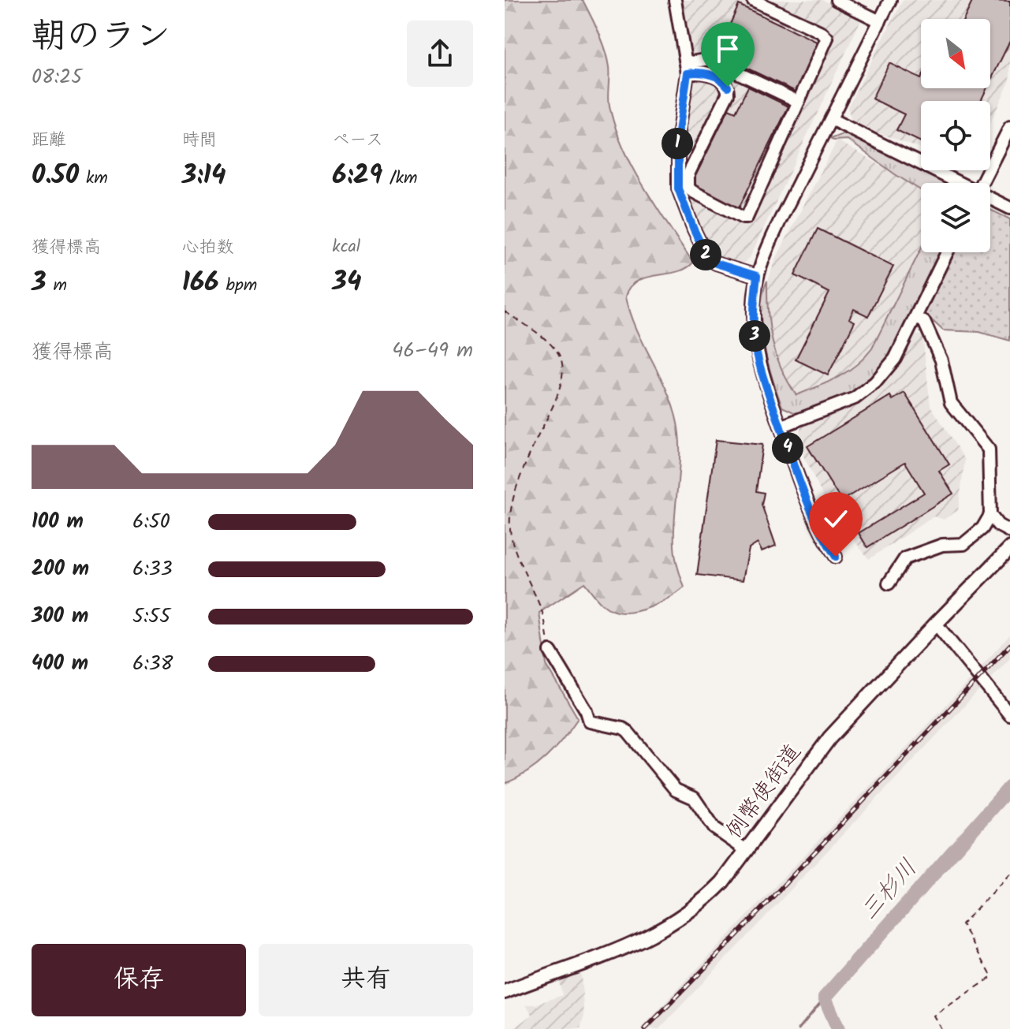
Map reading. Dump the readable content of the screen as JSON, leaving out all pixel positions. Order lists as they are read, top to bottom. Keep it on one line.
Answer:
{"streets":{"main road":["例幣使街道"]},"water":["三杉川"],"north":"bottom right","page":{"heading":["朝のラン","08:25"],"stats":[["距離","0.50 km"],["時間","3:14"],["ペース","6:29 /km"],["獲得標高","3 m"],["心拍数","166 bpm"],["kcal","34"]],"pins":["1","2","3","4"],"chart":["獲得標高","46–49 m"],"list":[{"name":"100 m","note":"6:50"},{"name":"200 m","note":"6:33"},{"name":"300 m","note":"5:55"},{"name":"400 m","note":"6:38"}],"buttons":["保存","共有"]}}
